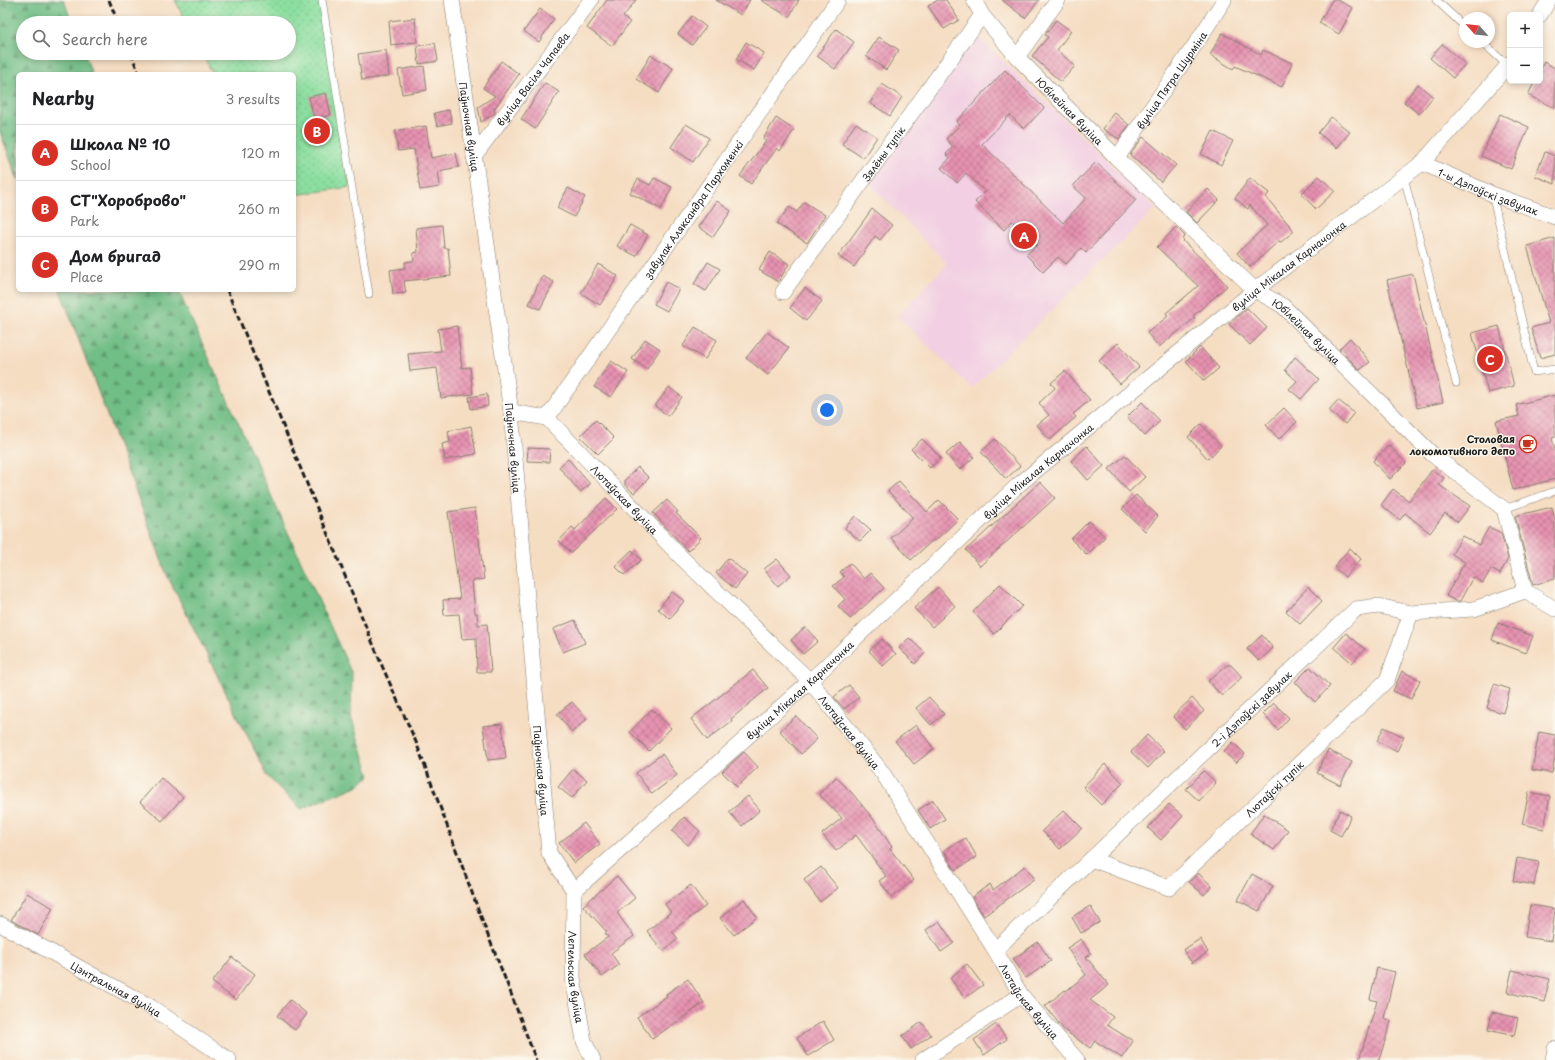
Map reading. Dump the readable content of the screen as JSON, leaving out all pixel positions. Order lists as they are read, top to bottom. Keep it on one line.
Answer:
{"streets":{"street":["вуліца Васіля Чапаева","вуліца Пятра Шурміна","Юбілейная вуліца","Паўночная вуліца","Зялёны тупік","1-ы Дэпоўскі завулак","завулак Аляксандра Пархоменкі","вуліца Мікалая Карначонка","Лютаўская вуліца","2-і Дэпоўскі завулак","Лютаўскі тупік","Лепельская вуліца","Цэнтральная вуліца"]},"crossings":[["вуліца Васіля Чапаева","Паўночная вуліца"],["вуліца Пятра Шурміна","Юбілейная вуліца"],["Юбілейная вуліца","Зялёны тупік"],["Юбілейная вуліца","вуліца Мікалая Карначонка"],["Паўночная вуліца","вуліца Мікалая Карначонка"],["Паўночная вуліца","Лепельская вуліца"],["1-ы Дэпоўскі завулак","вуліца Мікалая Карначонка"],["завулак Аляксандра Пархоменкі","Лютаўская вуліца"],["вуліца Мікалая Карначонка","Лютаўская вуліца"],["вуліца Мікалая Карначонка","Лепельская вуліца"],["Лютаўская вуліца","2-і Дэпоўскі завулак"],["2-і Дэпоўскі завулак","Лютаўскі тупік"]],"places":{"cafe":["Столовая локомотивного депо"]},"north":"top left","page":{"map_buttons":["+","−"],"search":"Search here","heading":["Nearby","3 results"],"pins":["B","A","C"],"list":[{"mark":"A","name":"Школа № 10","note":"School","value":"120 m"},{"mark":"B","name":"СТ\"Хороброво\"","note":"Park","value":"260 m"},{"mark":"C","name":"Дом бригад","note":"Place","value":"290 m"}]}}
